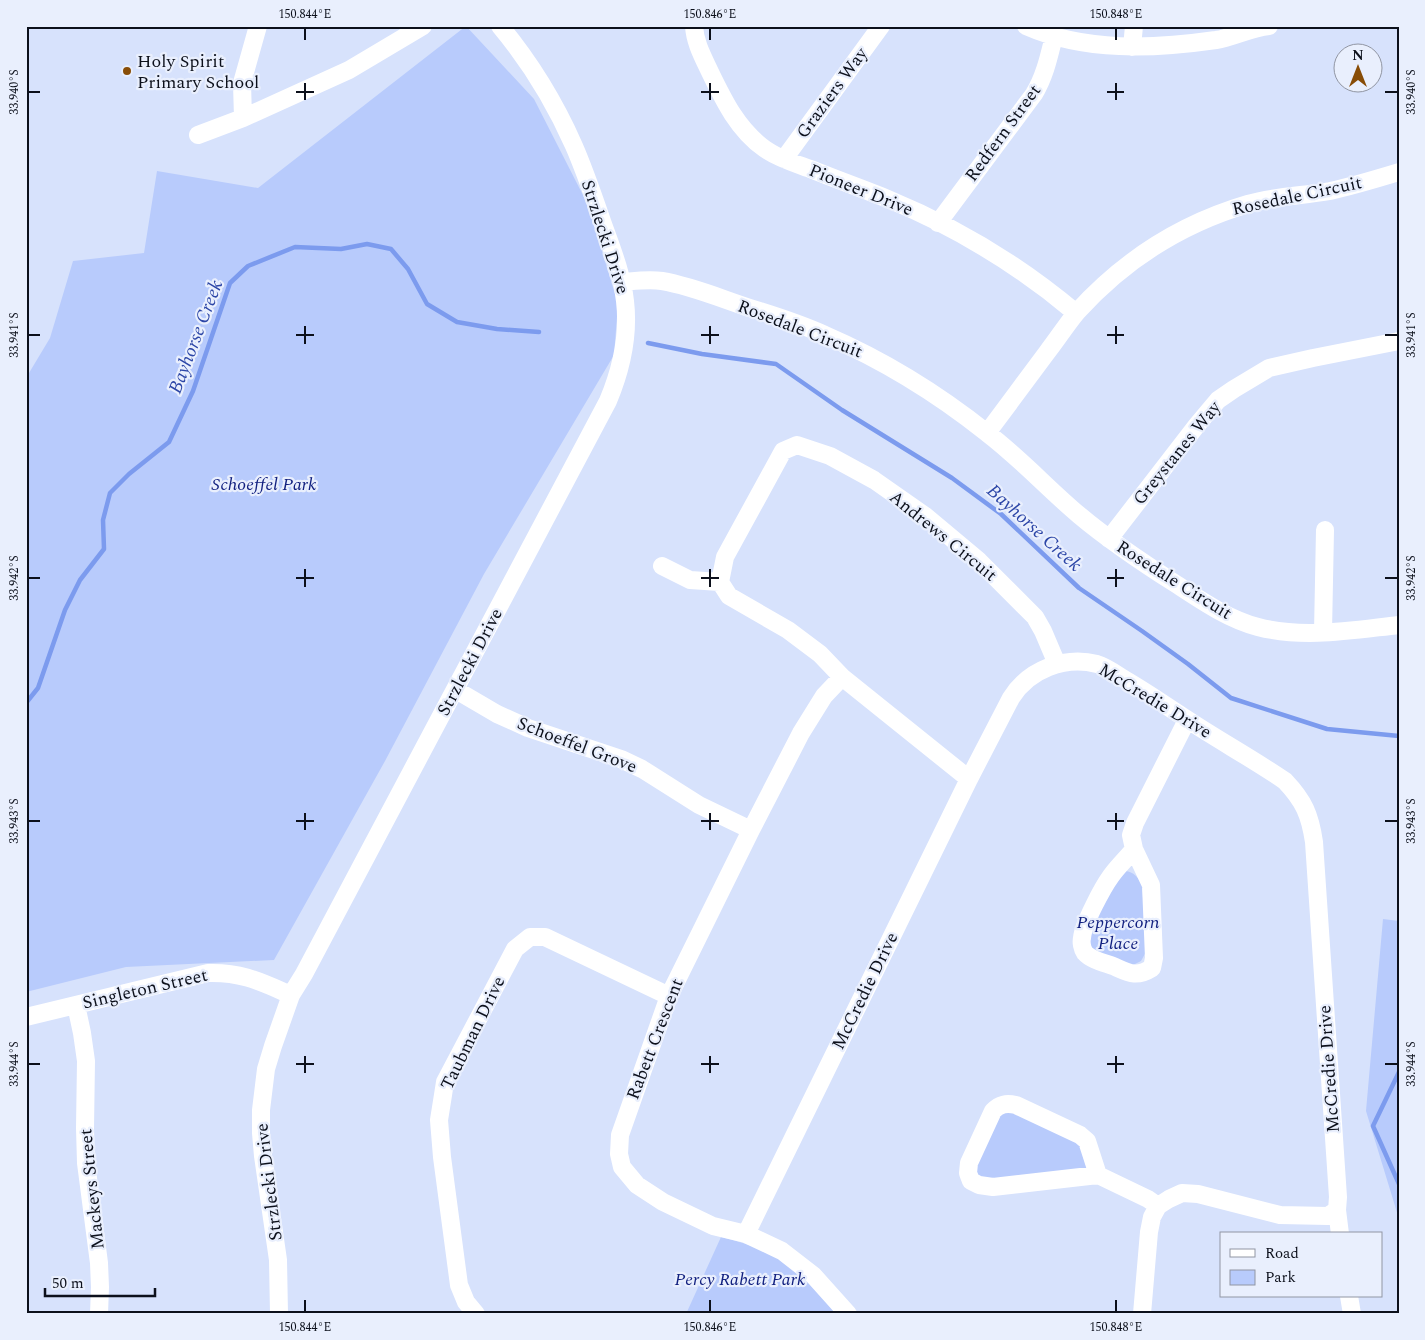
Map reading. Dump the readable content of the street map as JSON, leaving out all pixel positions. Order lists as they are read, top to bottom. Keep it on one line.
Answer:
{"streets":{"street":["Graziers Way","Redfern Street","Pioneer Drive","Rosedale Circuit","Strzlecki Drive","Greystanes Way","Andrews Circuit","McCredie Drive","Schoeffel Grove","Singleton Street","Taubman Drive","Rabett Crescent","Mackeys Street"]},"crossings":[["Graziers Way","Pioneer Drive"],["Redfern Street","Pioneer Drive"],["Pioneer Drive","Rosedale Circuit"],["Rosedale Circuit","Strzlecki Drive"],["Rosedale Circuit","Greystanes Way"],["Strzlecki Drive","Schoeffel Grove"],["Strzlecki Drive","Singleton Street"],["Andrews Circuit","McCredie Drive"],["McCredie Drive","Rabett Crescent"],["Schoeffel Grove","Rabett Crescent"],["Singleton Street","Mackeys Street"],["Taubman Drive","Rabett Crescent"]],"water":["Bayhorse Creek"],"parks":["Schoeffel Park","Peppercorn Place","Percy Rabett Park"],"places":["Holy Spirit Primary School"],"legend":["Road","Park"],"scale_bar":"50 m","north":"top","coordinates":["150.844°E","150.846°E","150.848°E","33.940°S","33.941°S","33.942°S","33.943°S","33.944°S"]}
